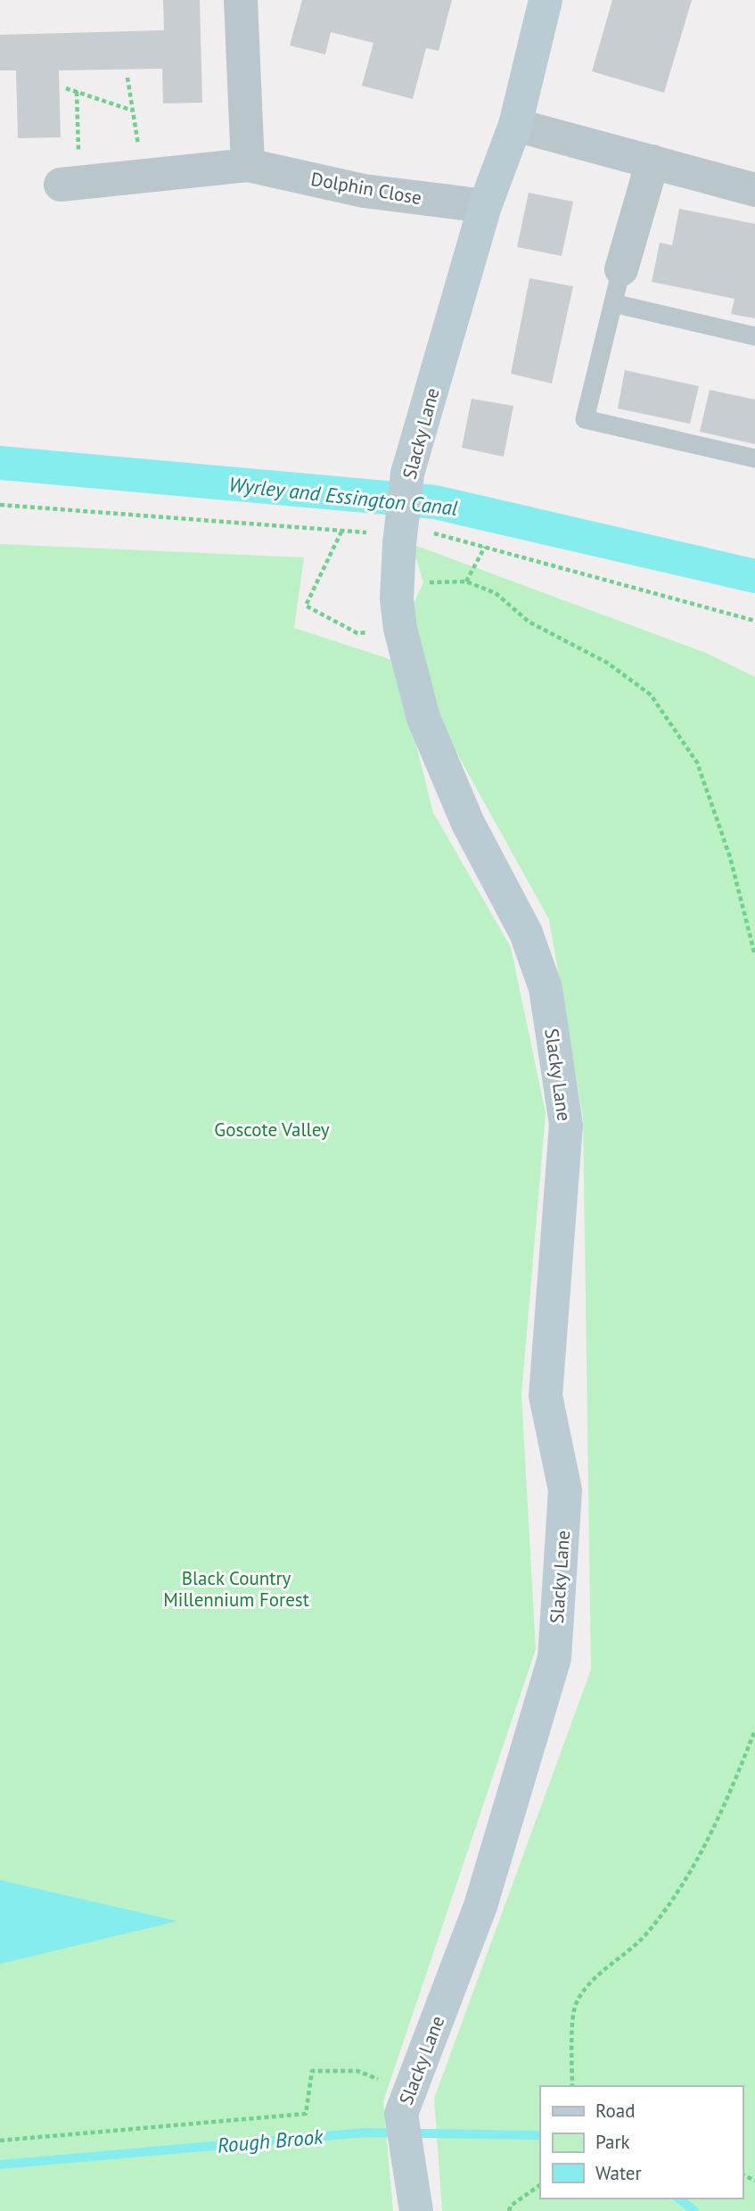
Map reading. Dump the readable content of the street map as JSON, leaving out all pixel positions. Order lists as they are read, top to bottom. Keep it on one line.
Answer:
{"streets":{"street":["Dolphin Close","Slacky Lane"]},"crossings":[["Dolphin Close","Slacky Lane"]],"water":["Wyrley and Essington Canal","Rough Brook"],"parks":["Goscote Valley","Black Country Millennium Forest"],"legend":["Road","Park","Water"]}
